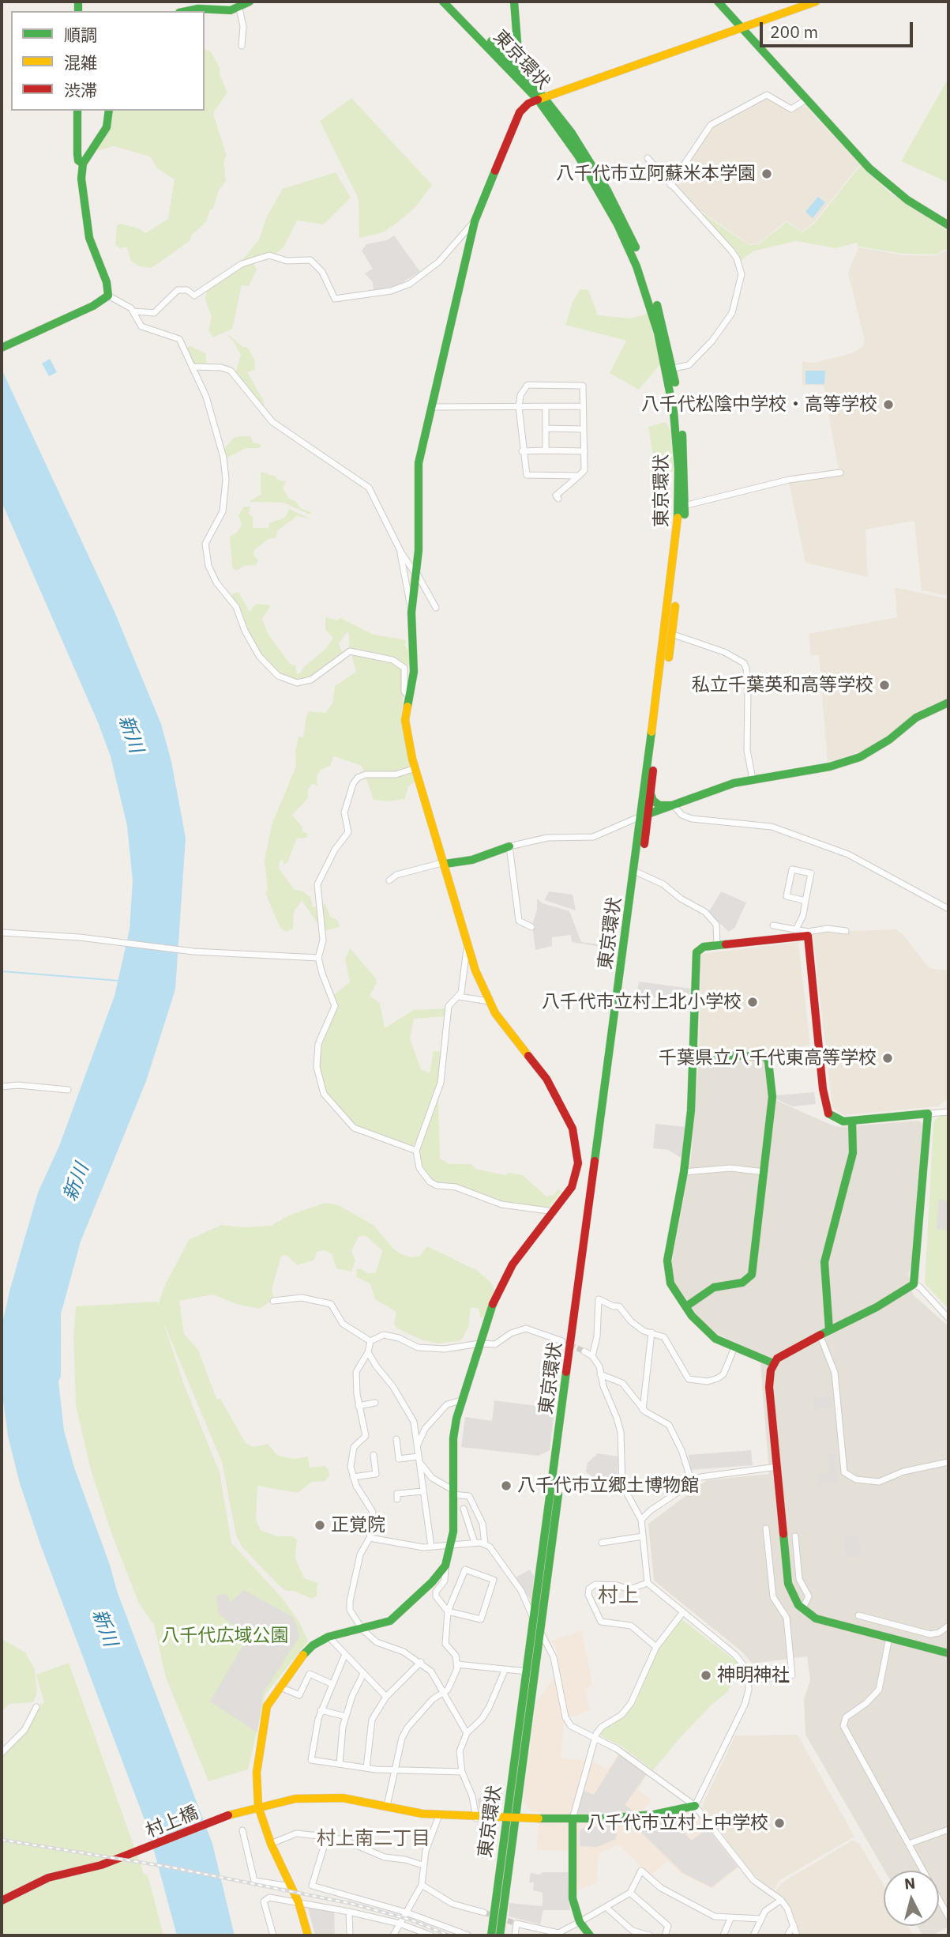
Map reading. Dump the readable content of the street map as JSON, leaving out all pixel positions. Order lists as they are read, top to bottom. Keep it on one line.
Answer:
{"streets":{"main road":["東京環状","村上橋"]},"crossings":[["東京環状","村上橋"]],"districts":["村上","村上南二丁目"],"water":["新川"],"parks":["八千代広域公園"],"places":["八千代市立阿蘇米本学園","八千代松陰中学校・高等学校","私立千葉英和高等学校","八千代市立村上北小学校","千葉県立八千代東高等学校","八千代市立郷土博物館","正覚院","神明神社","八千代市立村上中学校"],"legend":["順調","混雑","渋滞"],"scale_bar":"200 m","north":"top"}
